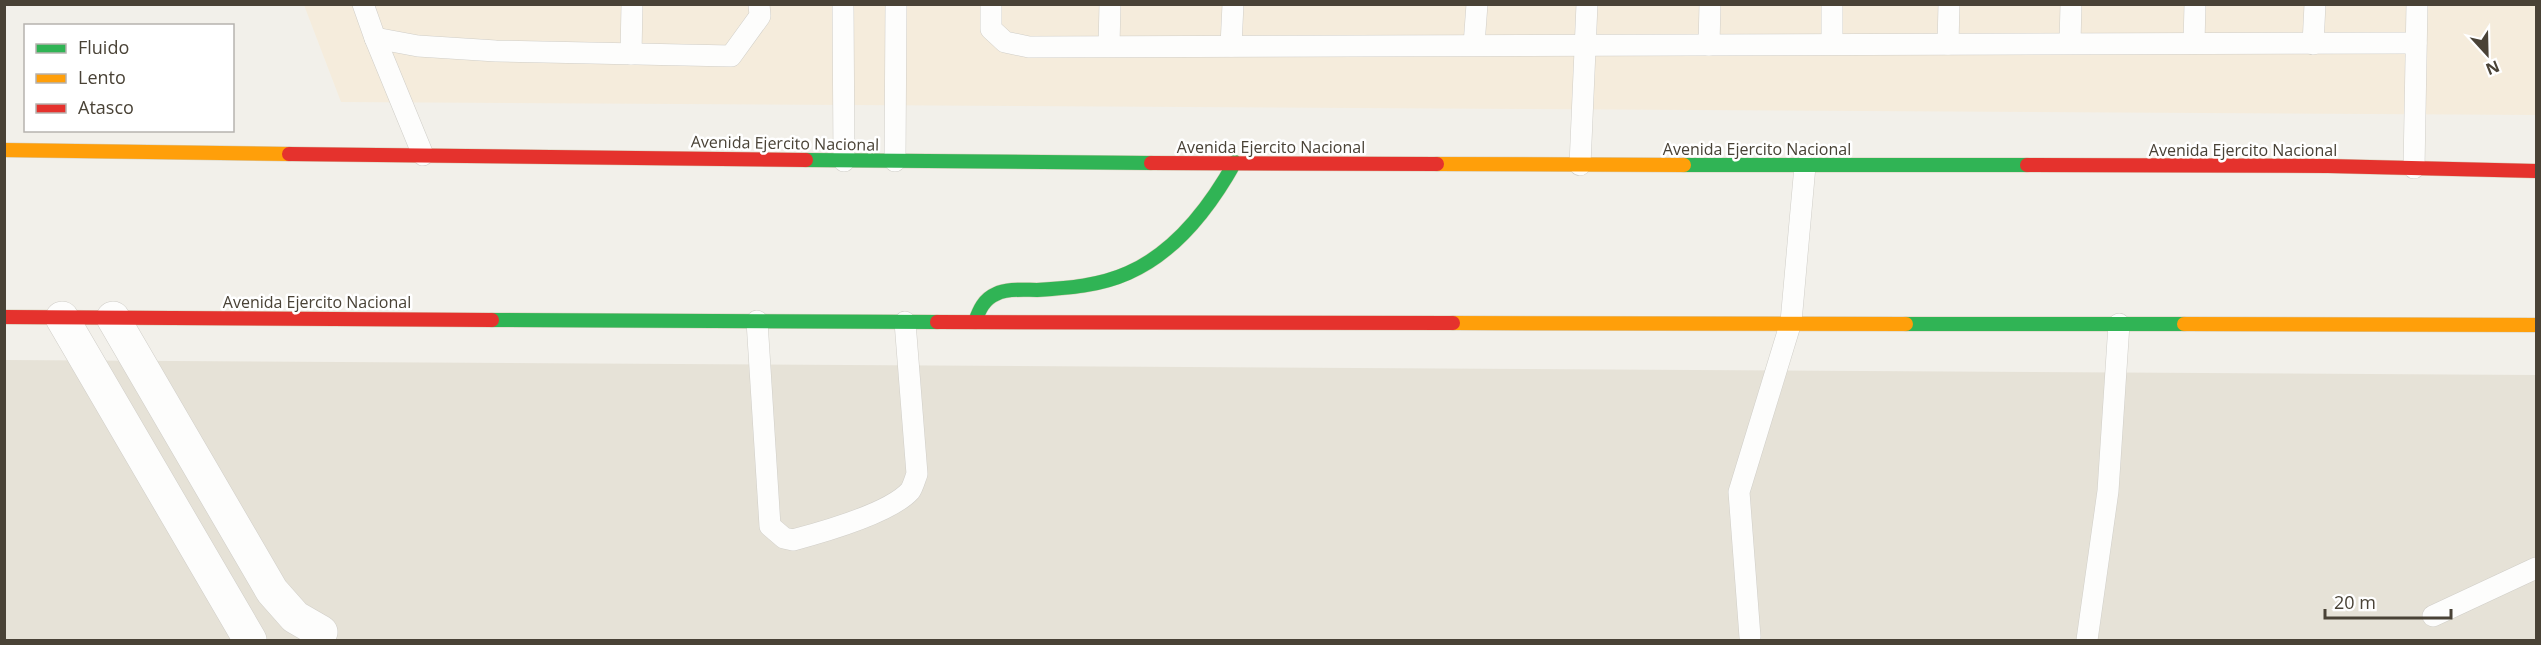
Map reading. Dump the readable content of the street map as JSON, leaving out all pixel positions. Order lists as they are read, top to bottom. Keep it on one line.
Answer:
{"streets":{"main road":["Avenida Ejercito Nacional"]},"legend":["Fluido","Lento","Atasco"],"scale_bar":"20 m","north":"bottom"}
